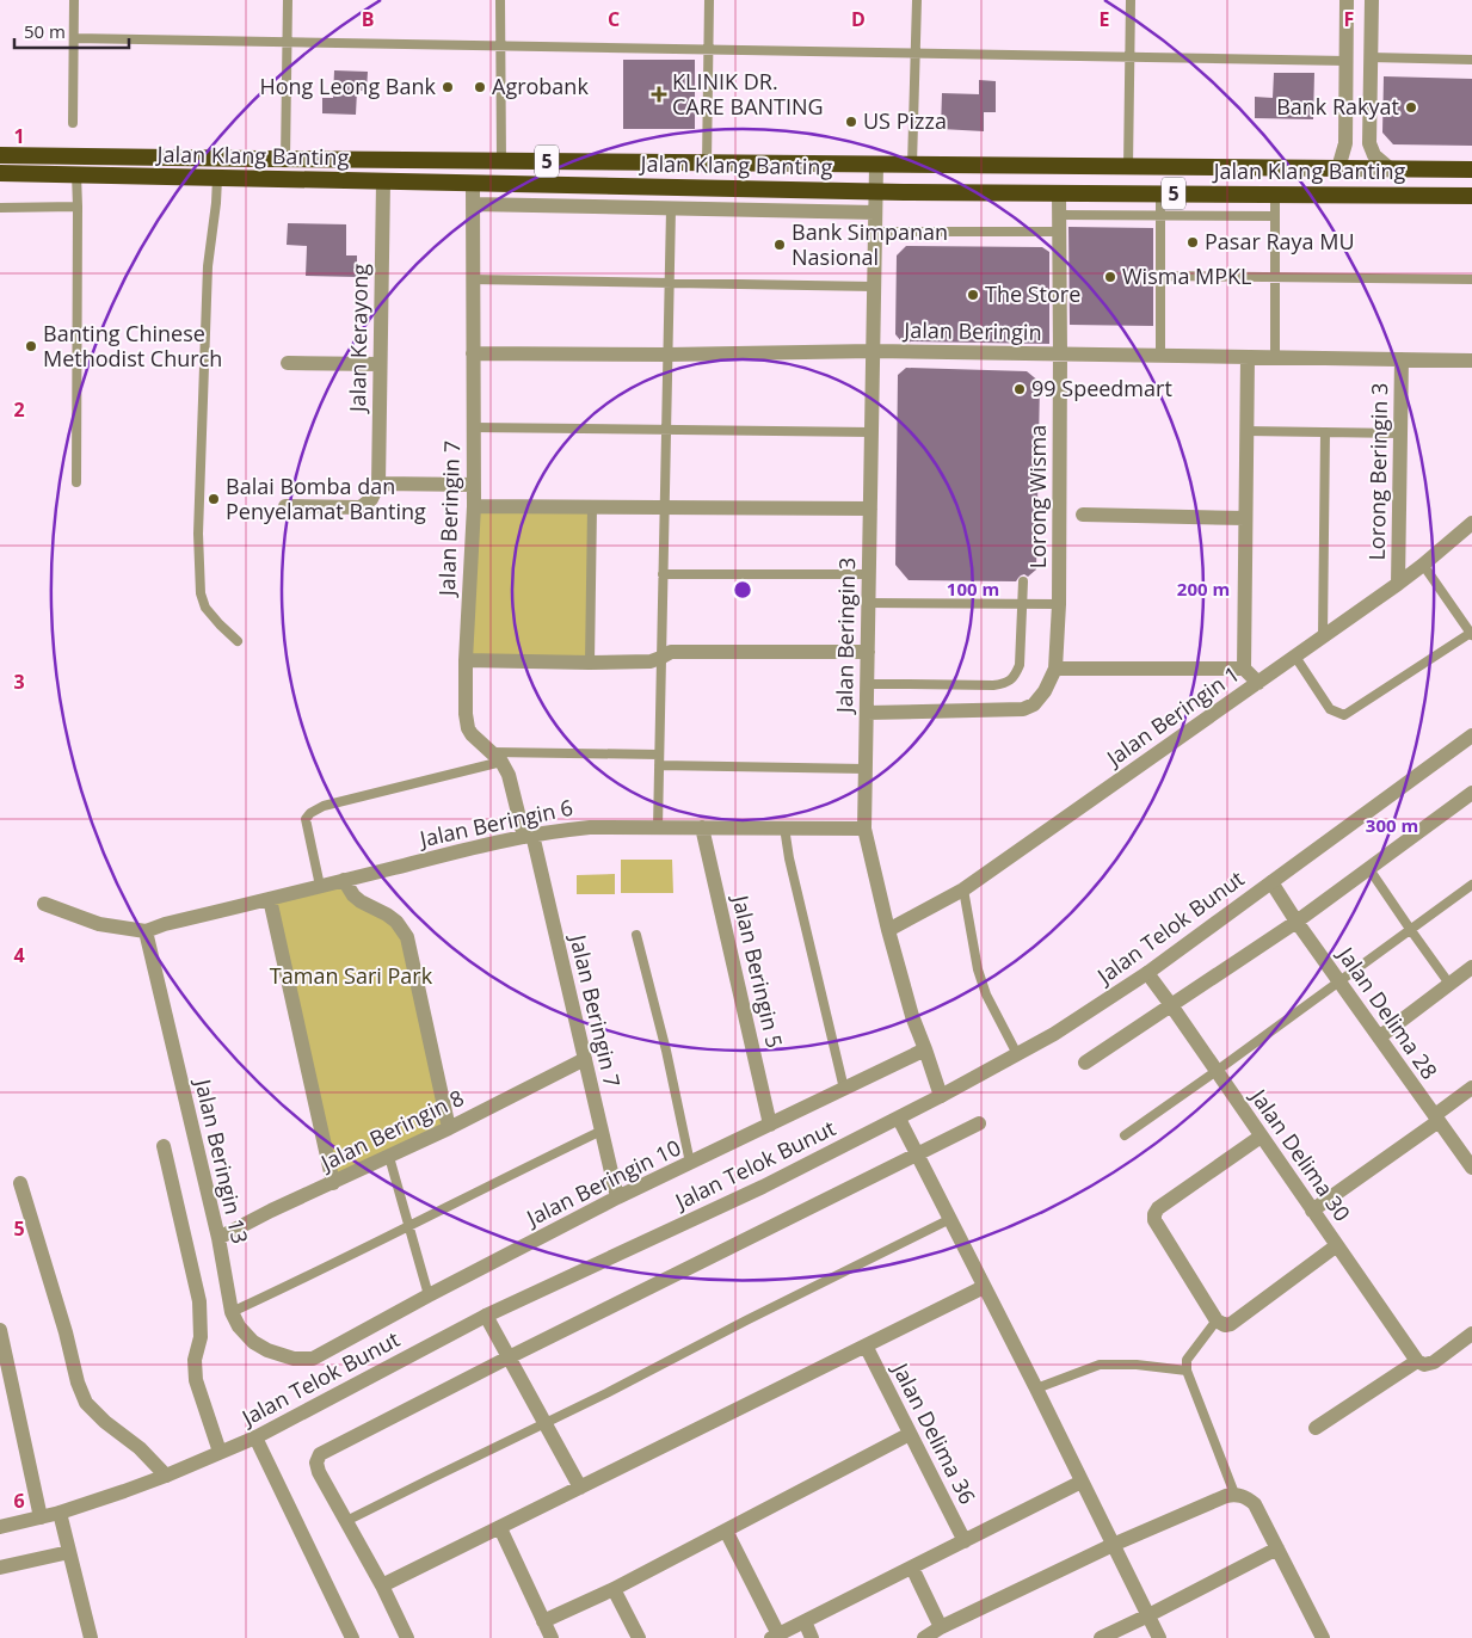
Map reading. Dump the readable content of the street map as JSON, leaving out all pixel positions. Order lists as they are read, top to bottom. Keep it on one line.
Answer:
{"streets":{"highway":["Jalan Klang Banting","5"],"street":["Jalan Beringin","Jalan Kerayong","Lorong Beringin 3","Lorong Wisma","Jalan Beringin 7","Jalan Beringin 3","Jalan Beringin 1","Jalan Beringin 6","Jalan Telok Bunut","Jalan Beringin 5","Jalan Delima 28","Jalan Beringin 8","Jalan Delima 30","Jalan Beringin 13","Jalan Beringin 10","Jalan Delima 36"]},"crossings":[["Jalan Klang Banting","Jalan Kerayong"],["Jalan Klang Banting","Lorong Wisma"],["Jalan Klang Banting","Jalan Beringin 7"],["Jalan Klang Banting","Jalan Beringin 3"],["Jalan Beringin","Lorong Beringin 3"],["Jalan Beringin","Lorong Wisma"],["Jalan Beringin","Jalan Beringin 7"],["Jalan Beringin","Jalan Beringin 3"],["Lorong Beringin 3","Jalan Beringin 1"],["Lorong Wisma","Jalan Beringin 3"],["Jalan Beringin 7","Jalan Beringin 6"],["Jalan Beringin 7","Jalan Beringin 8"],["Jalan Beringin 7","Jalan Beringin 10"],["Jalan Beringin 3","Jalan Beringin 1"],["Jalan Beringin 3","Jalan Beringin 6"],["Jalan Beringin 3","Jalan Telok Bunut"],["Jalan Beringin 3","Jalan Beringin 10"],["Jalan Beringin 6","Jalan Beringin 5"],["Jalan Beringin 6","Jalan Beringin 13"],["Jalan Telok Bunut","Jalan Delima 28"],["Jalan Telok Bunut","Jalan Delima 30"],["Jalan Beringin 5","Jalan Beringin 10"],["Jalan Beringin 8","Jalan Beringin 13"],["Jalan Beringin 13","Jalan Beringin 10"]],"parks":["Taman Sari Park"],"places":{"other":["Hong Leong Bank","Agrobank","Bank Rakyat","US Pizza","Pasar Raya MU","Bank Simpanan Nasional","Wisma MPKL","The Store","Banting Chinese Methodist Church","99 Speedmart","Balai Bomba dan Penyelamat Banting"],"health":["KLINIK DR. CARE BANTING"]},"scale_bar":"50 m","grid":{"columns":["B","C","D","E","F"],"rows":["1","2","3","4","5","6"]},"rings":["100 m","200 m","300 m"]}
